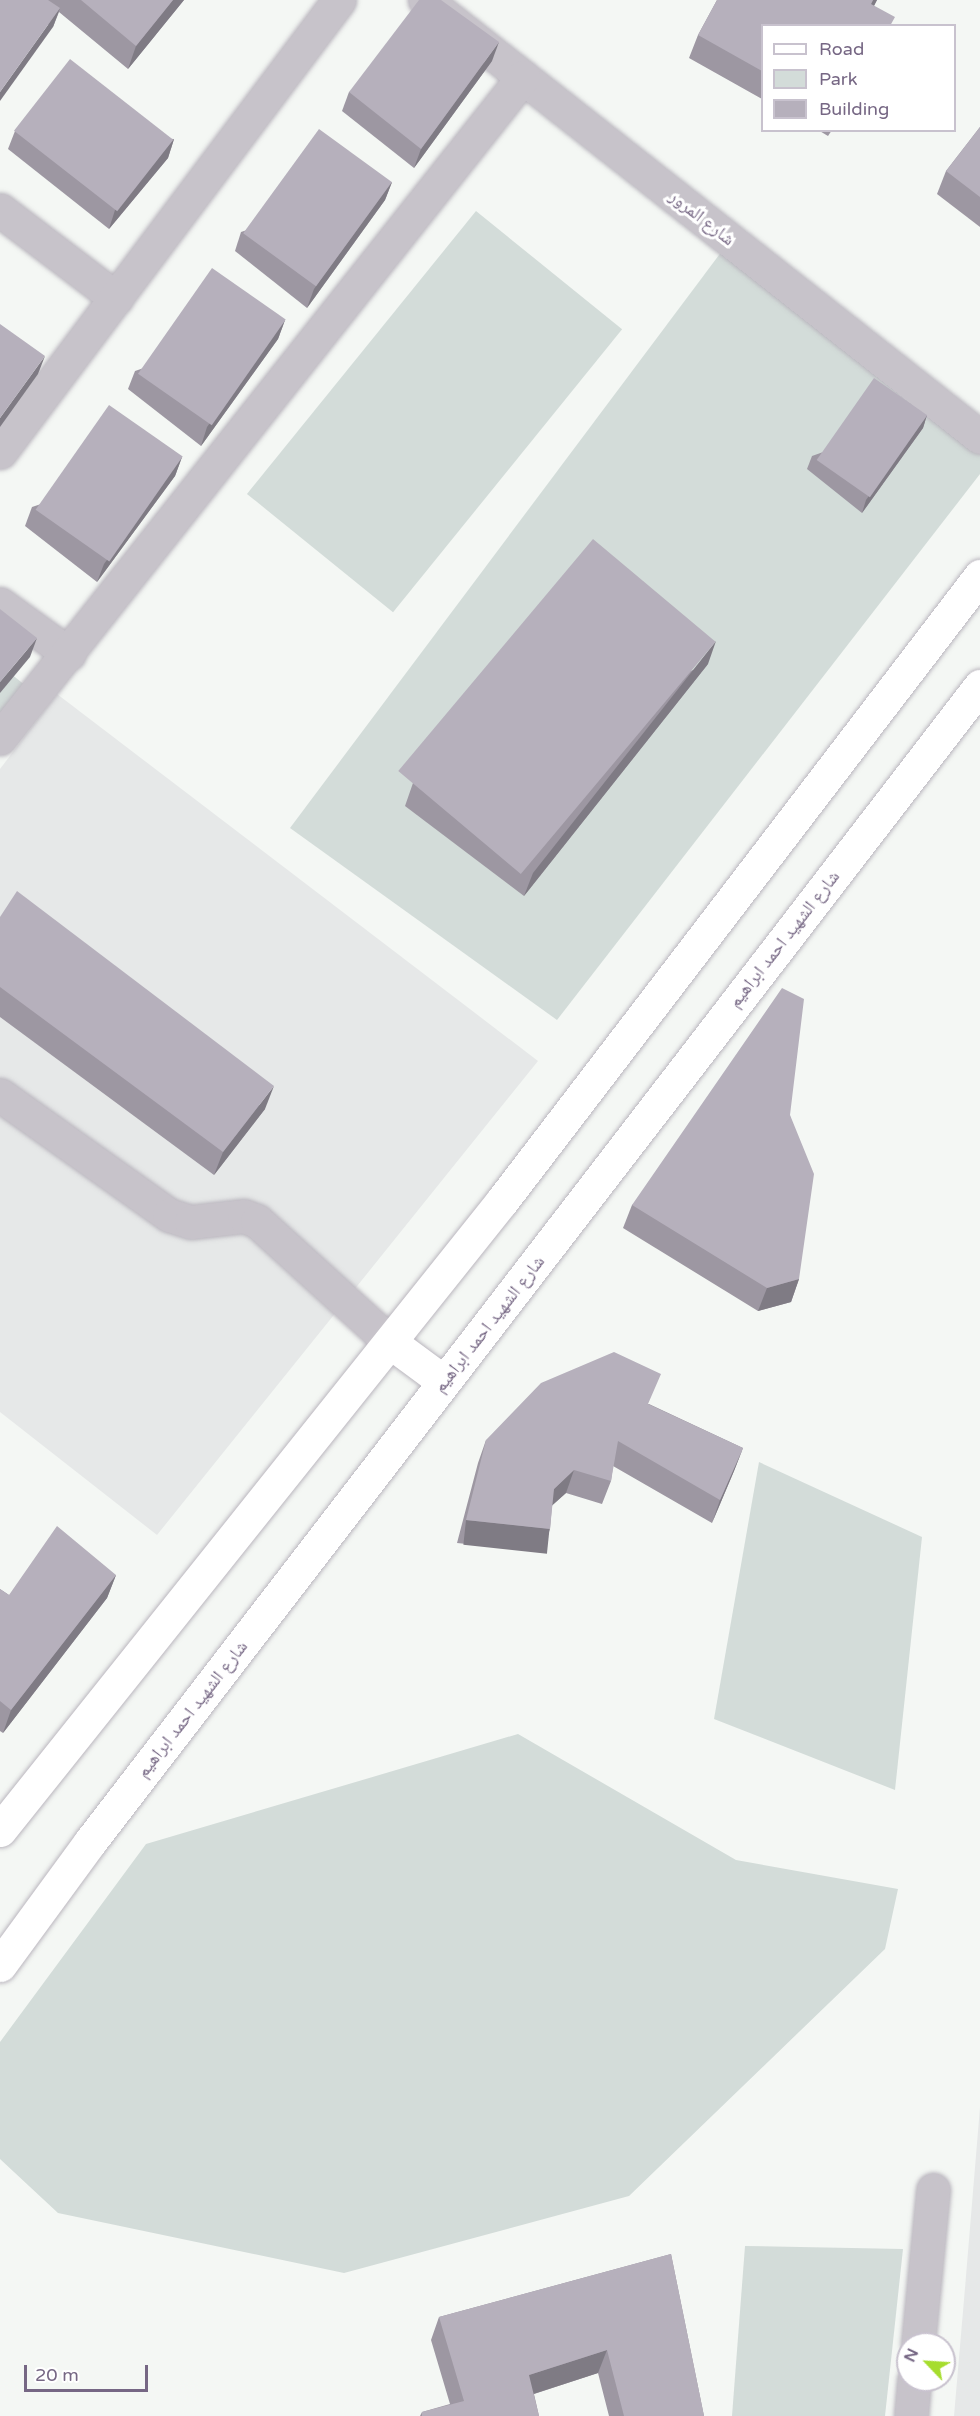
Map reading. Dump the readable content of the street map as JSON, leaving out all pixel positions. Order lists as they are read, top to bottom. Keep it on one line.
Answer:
{"streets":{"main road":["شارع الشهيد احمد ابراهيم"],"street":["شارع المرور"]},"legend":["Road","Park","Building"],"scale_bar":"20 m","north":"top left"}
